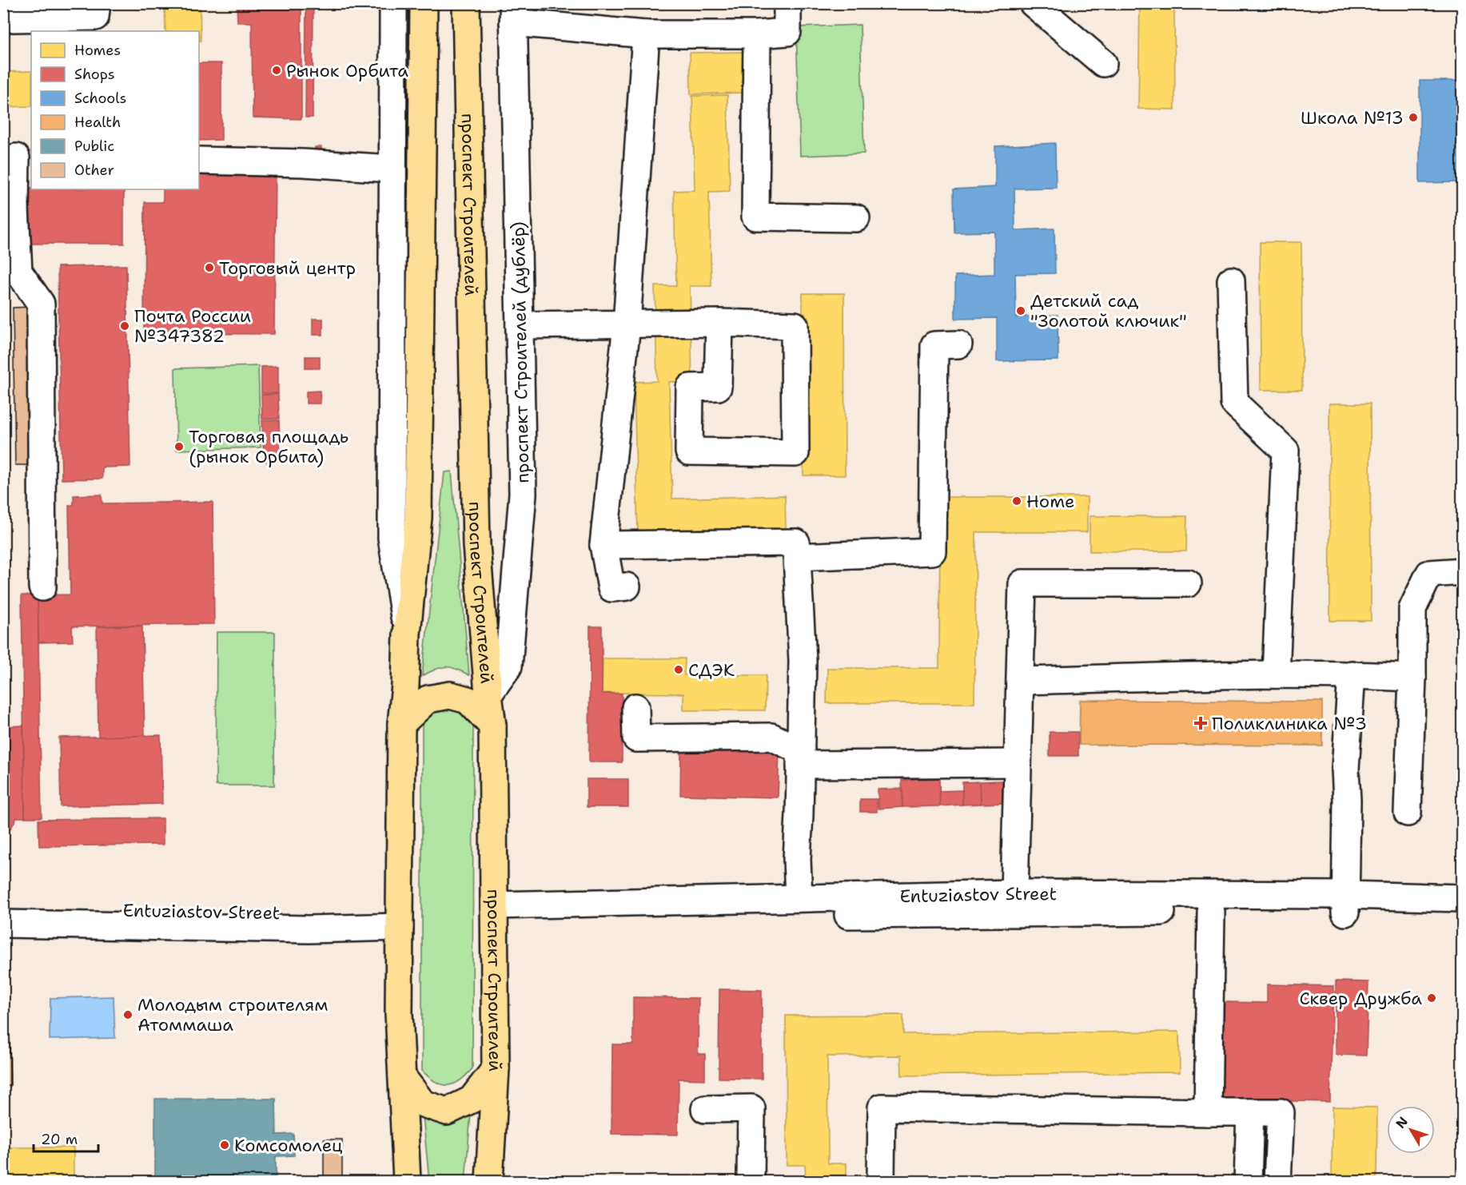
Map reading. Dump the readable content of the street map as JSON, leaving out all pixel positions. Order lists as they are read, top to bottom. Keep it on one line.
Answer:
{"streets":{"main road":["проспект Строителей"],"street":["проспект Строителей (дублёр)","Entuziastov Street"]},"crossings":[["проспект Строителей","проспект Строителей (дублёр)"],["проспект Строителей","Entuziastov Street"]],"places":{"other":["Рынок Орбита","Школа №13","Торговый центр","Детский сад \"Золотой ключик\"","Почта России №347382","Торговая площадь (рынок Орбита)","Home","СДЭК","Сквер Дружба","Молодым строителям Атоммаша","Комсомолец"],"health":["Поликлиника №3"]},"legend":["Homes","Shops","Schools","Health","Public","Other"],"scale_bar":"20 m","north":"top left"}
